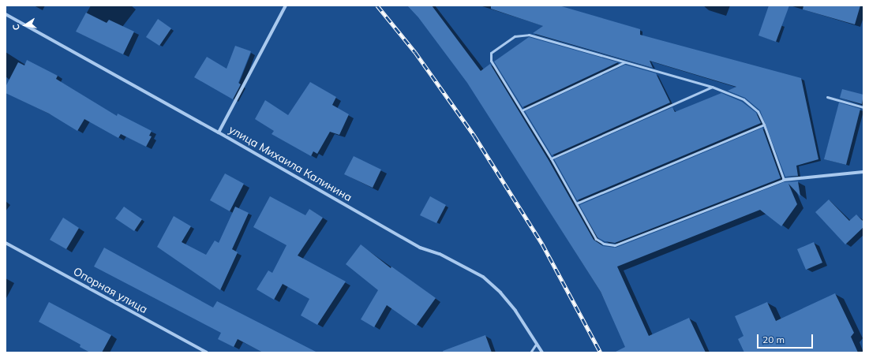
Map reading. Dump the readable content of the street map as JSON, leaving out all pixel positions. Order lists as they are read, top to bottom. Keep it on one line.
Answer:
{"streets":{"street":["улица Михаила Калинина","Опорная улица"]},"scale_bar":"20 m","north":"left"}
